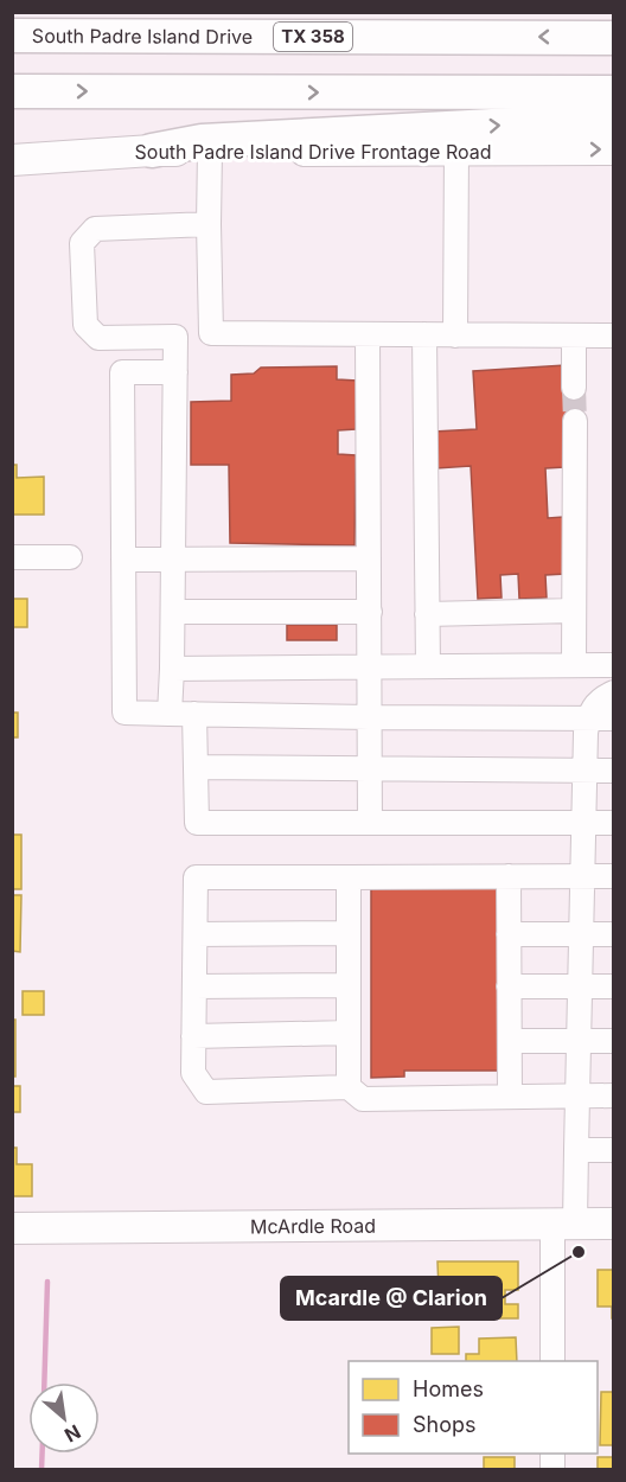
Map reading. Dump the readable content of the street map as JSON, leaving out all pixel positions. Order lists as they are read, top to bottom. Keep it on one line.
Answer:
{"streets":{"highway":["South Padre Island Drive","TX 358"],"main road":["South Padre Island Drive Frontage Road","McArdle Road"]},"places":["Mcardle @ Clarion"],"legend":["Homes","Shops"],"north":"bottom right"}
